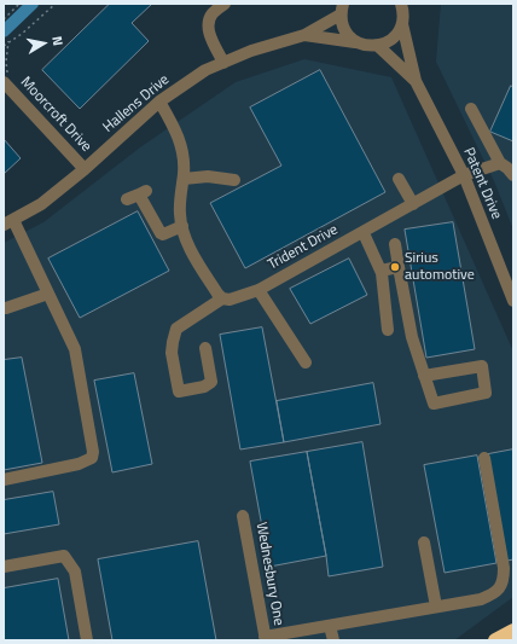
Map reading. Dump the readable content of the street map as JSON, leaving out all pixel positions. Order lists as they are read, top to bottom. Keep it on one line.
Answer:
{"streets":{"street":["Hallens Drive","Moorcroft Drive","Patent Drive","Trident Drive","Wednesbury One"]},"crossings":[["Hallens Drive","Moorcroft Drive"],["Hallens Drive","Patent Drive"],["Patent Drive","Trident Drive"]],"places":["Sirius automotive"],"north":"right"}
